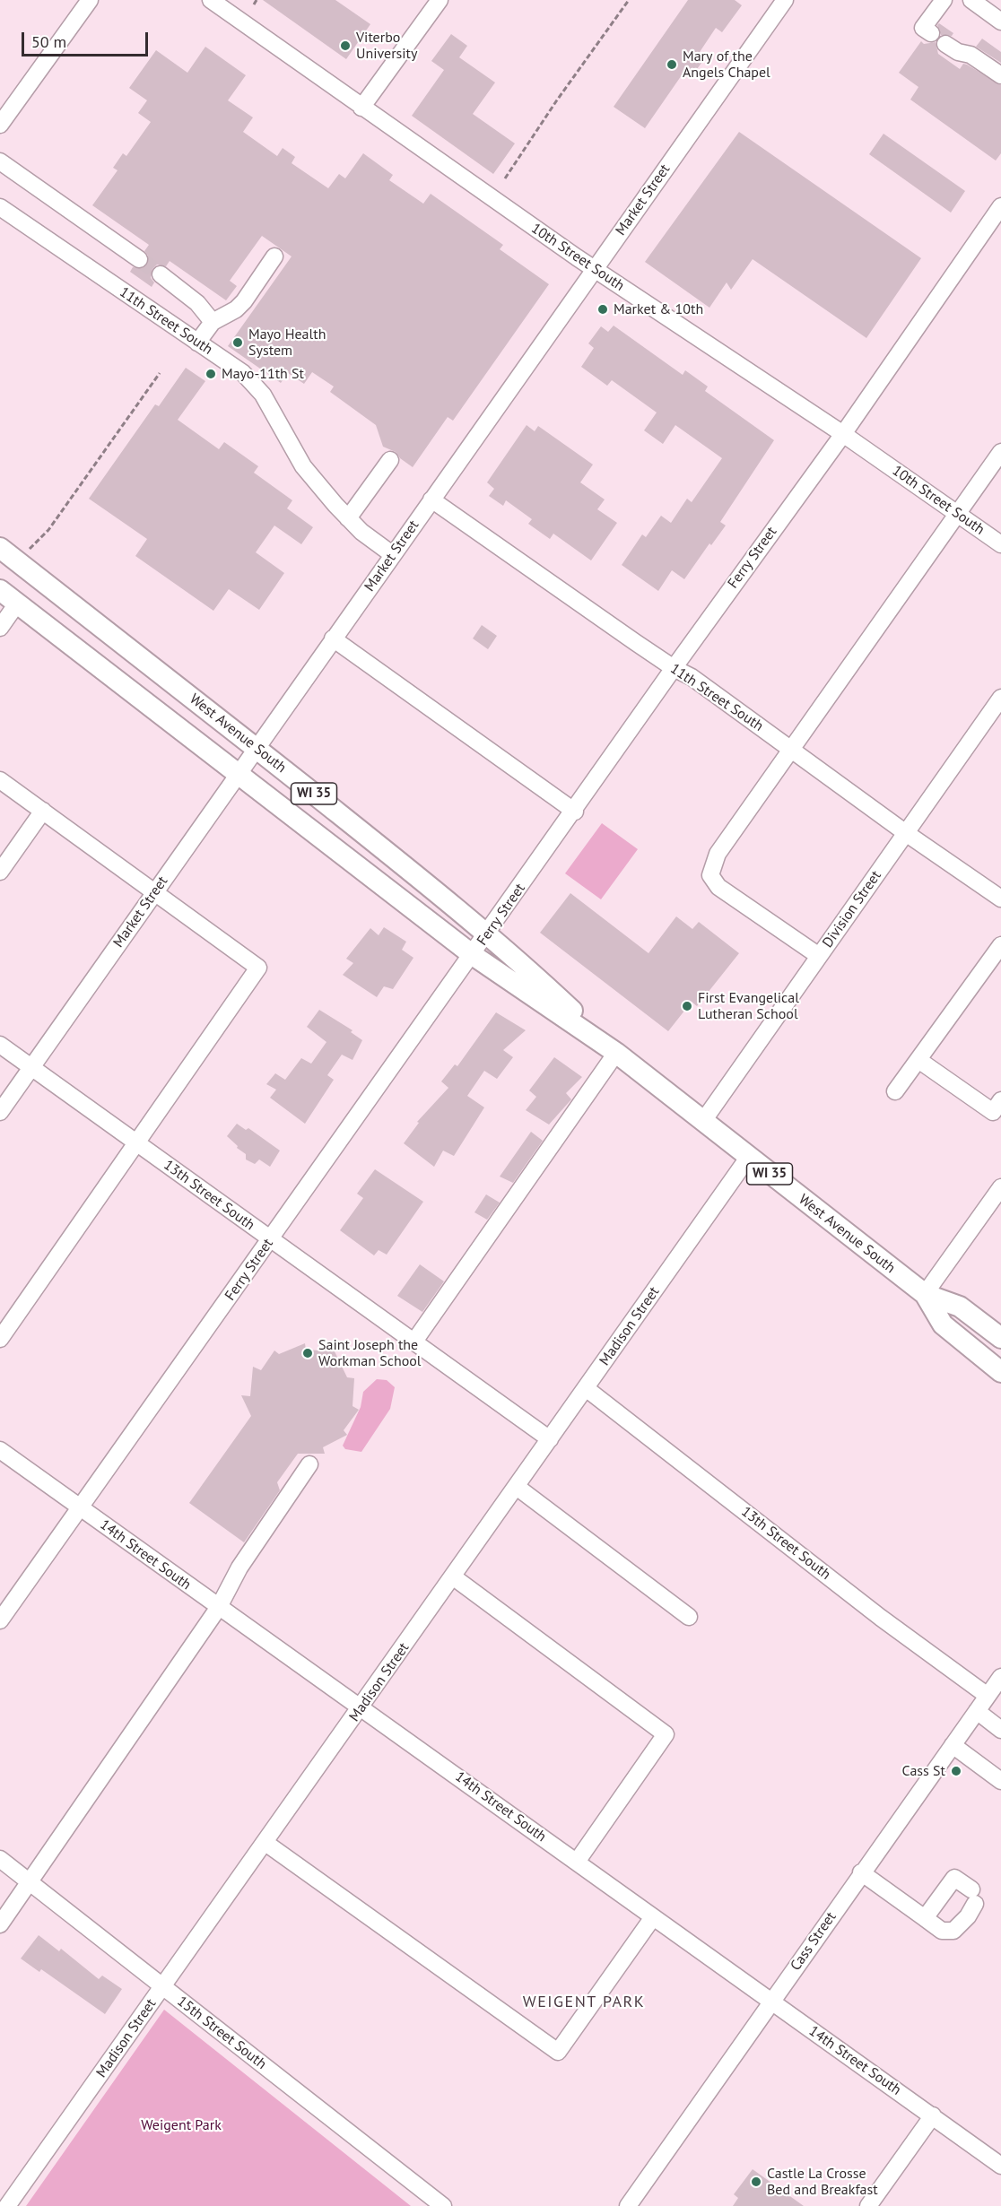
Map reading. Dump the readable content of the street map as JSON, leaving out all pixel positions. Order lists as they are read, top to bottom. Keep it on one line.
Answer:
{"streets":{"main road":["West Avenue South","WI 35"],"street":["Market Street","10th Street South","11th Street South","Ferry Street","Division Street","13th Street South","Madison Street","14th Street South","Cass Street","15th Street South"]},"crossings":[["Market Street","10th Street South"],["Market Street","11th Street South"],["Market Street","West Avenue South"],["Market Street","13th Street South"],["10th Street South","Ferry Street"],["11th Street South","Ferry Street"],["11th Street South","Division Street"],["Ferry Street","West Avenue South"],["Ferry Street","13th Street South"],["Ferry Street","14th Street South"],["West Avenue South","Division Street"],["West Avenue South","Madison Street"],["13th Street South","Madison Street"],["13th Street South","Cass Street"],["Madison Street","14th Street South"],["Madison Street","15th Street South"],["14th Street South","Cass Street"]],"districts":["WEIGENT PARK"],"parks":["Weigent Park"],"places":["Viterbo University","Mary of the Angels Chapel","Market & 10th","Mayo Health System","Mayo-11th St","First Evangelical Lutheran School","Saint Joseph the Workman School","Cass St","Castle La Crosse Bed and Breakfast"],"scale_bar":"50 m"}
